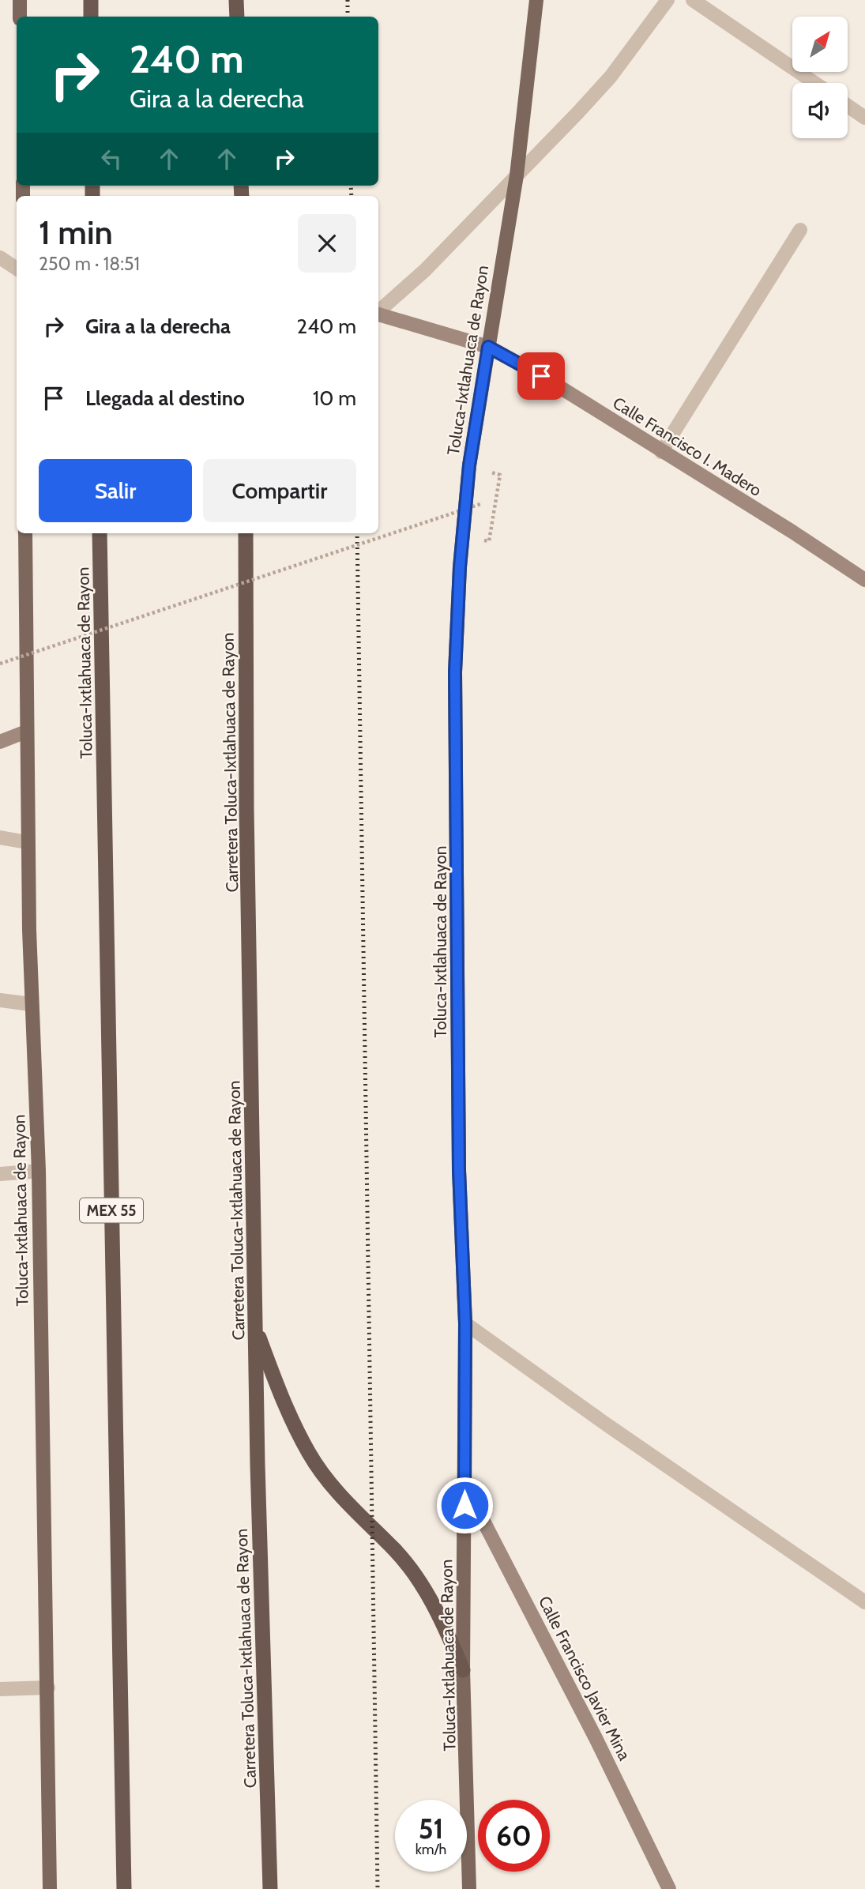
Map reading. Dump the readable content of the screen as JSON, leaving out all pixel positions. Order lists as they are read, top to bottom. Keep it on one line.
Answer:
{"streets":{"highway":["Toluca-Ixtlahuaca de Rayon","Carretera Toluca-Ixtlahuaca de Rayon","MEX 55"],"main road":["Calle Francisco I. Madero","Calle Francisco Javier Mina"]},"crossings":[["Toluca-Ixtlahuaca de Rayon","Calle Francisco I. Madero"],["Toluca-Ixtlahuaca de Rayon","Calle Francisco Javier Mina"]],"north":"top right","page":{"turn":["240 m","Gira a la derecha"],"heading":["1 min","250 m · 18:51"],"list":[{"name":"Gira a la derecha","value":"240 m"},{"name":"Llegada al destino","value":"10 m"}],"buttons":["Salir","Compartir"],"speed":"51 km/h","limit":"60"}}
